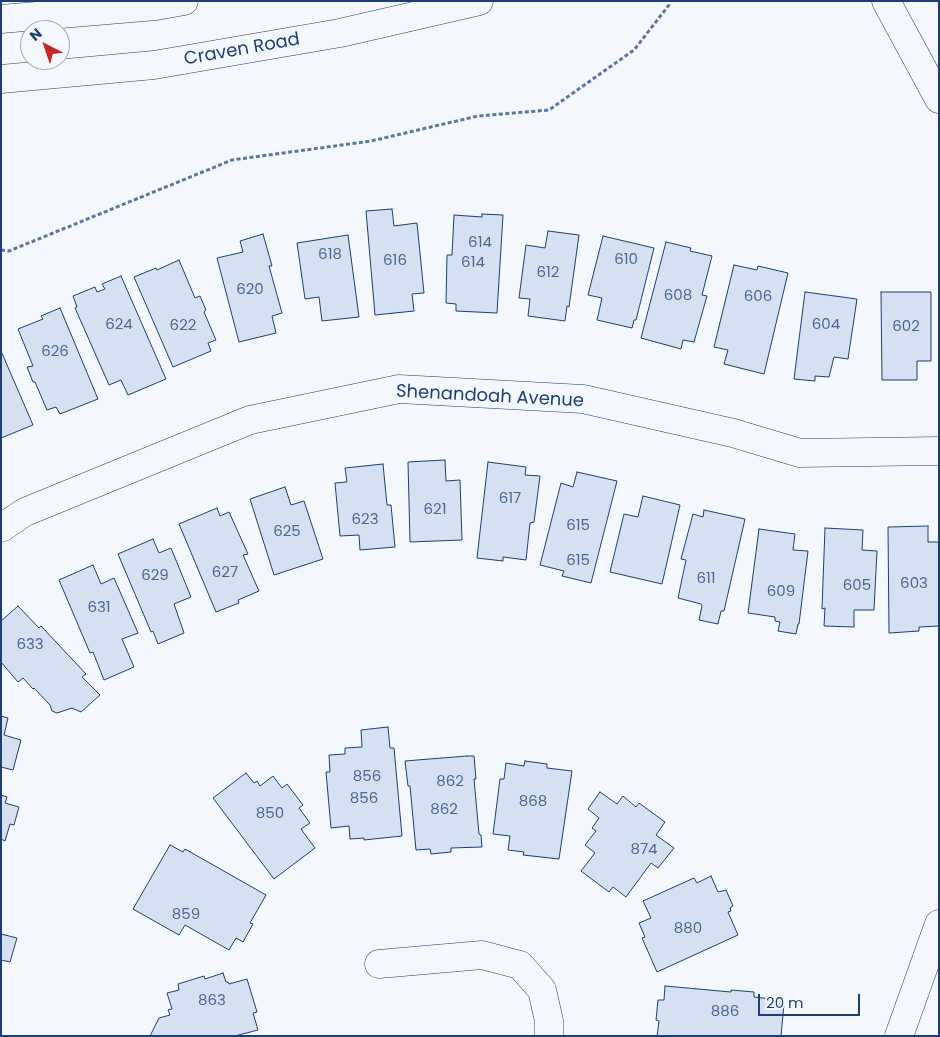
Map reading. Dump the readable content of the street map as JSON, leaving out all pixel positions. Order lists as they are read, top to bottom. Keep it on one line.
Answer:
{"streets":{"street":["Craven Road","Shenandoah Avenue"]},"house_numbers":["614","618","610","616","614","612","620","608","606","624","604","622","602","626","617","621","623","615","625","615","627","629","611","603","605","609","631","633","856","862","856","868","862","850","874","859","880","863","886"],"scale_bar":"20 m","north":"top left"}
